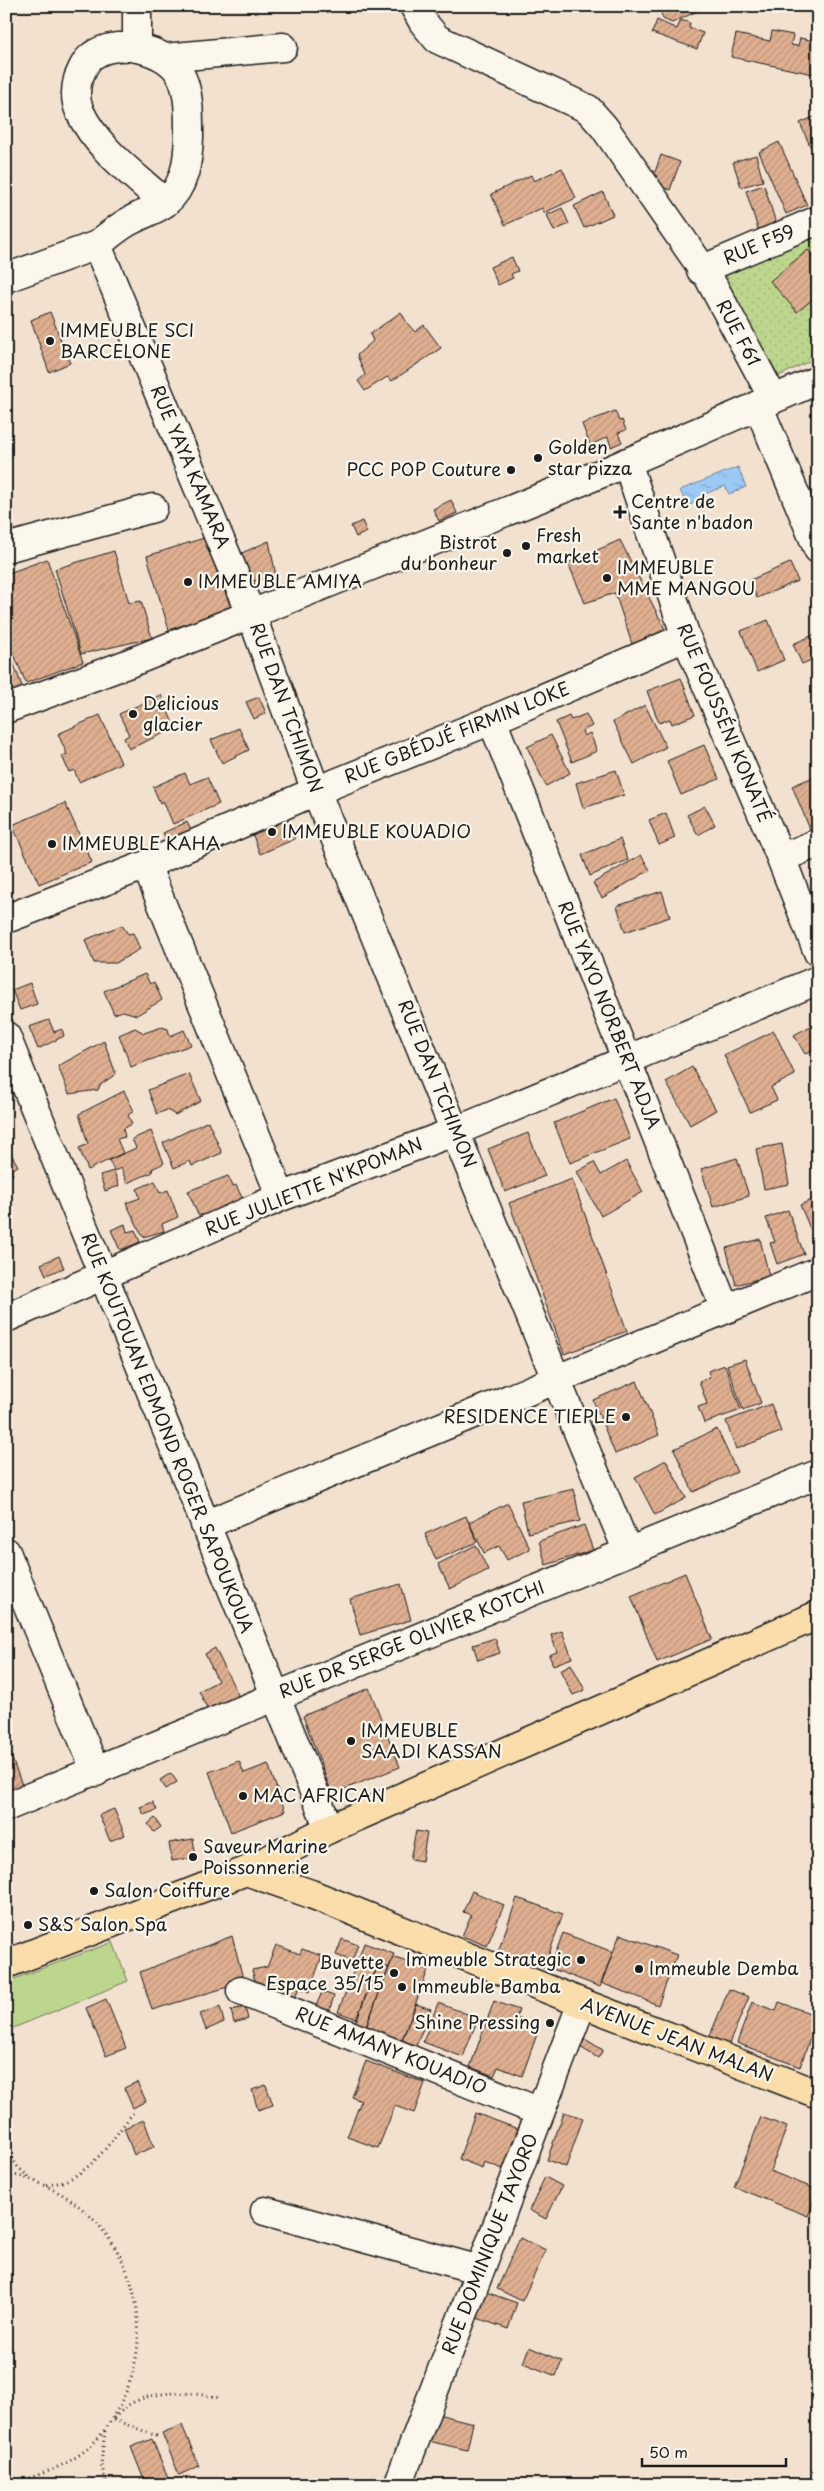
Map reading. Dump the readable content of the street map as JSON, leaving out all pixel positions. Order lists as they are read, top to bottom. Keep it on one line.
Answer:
{"streets":{"main road":["AVENUE JEAN MALAN"],"street":["RUE F59","RUE F61","RUE YAYA KAMARA","RUE DAN TCHIMON","RUE FOUSSÉNI KONATÉ","RUE GBÉDJÉ FIRMIN LOKE","RUE YAYO NORBERT ADJA","RUE JULIETTE N'KPOMAN","RUE KOUTOUAN EDMOND ROGER SAPOUKOUA","RUE DR SERGE OLIVIER KOTCHI","RUE AMANY KOUADIO","RUE DOMINIQUE TAYORO"]},"crossings":[["RUE F59","RUE F61"],["RUE YAYA KAMARA","RUE DAN TCHIMON"],["RUE DAN TCHIMON","RUE GBÉDJÉ FIRMIN LOKE"],["RUE DAN TCHIMON","RUE JULIETTE N'KPOMAN"],["RUE DAN TCHIMON","RUE DR SERGE OLIVIER KOTCHI"],["RUE FOUSSÉNI KONATÉ","RUE GBÉDJÉ FIRMIN LOKE"],["RUE GBÉDJÉ FIRMIN LOKE","RUE YAYO NORBERT ADJA"],["RUE YAYO NORBERT ADJA","RUE JULIETTE N'KPOMAN"],["RUE JULIETTE N'KPOMAN","RUE KOUTOUAN EDMOND ROGER SAPOUKOUA"],["RUE KOUTOUAN EDMOND ROGER SAPOUKOUA","RUE DR SERGE OLIVIER KOTCHI"],["AVENUE JEAN MALAN","RUE DOMINIQUE TAYORO"],["RUE AMANY KOUADIO","RUE DOMINIQUE TAYORO"]],"places":{"other":["IMMEUBLE SCI BARCELONE","Golden star pizza","PCC POP Couture","Fresh market","Bistrot du bonheur","IMMEUBLE MME MANGOU","IMMEUBLE AMIYA","Delicious glacier","IMMEUBLE KOUADIO","IMMEUBLE KAHA","RESIDENCE TIEPLE","IMMEUBLE SAADI KASSAN","MAC AFRICAN","Saveur Marine Poissonnerie","Salon Coiffure","S&S Salon Spa","Immeuble Strategic","Immeuble Demba","Buvette Espace 35/15","Immeuble Bamba","Shine Pressing"],"health":["Centre de Sante n'badon"]},"scale_bar":"50 m"}
